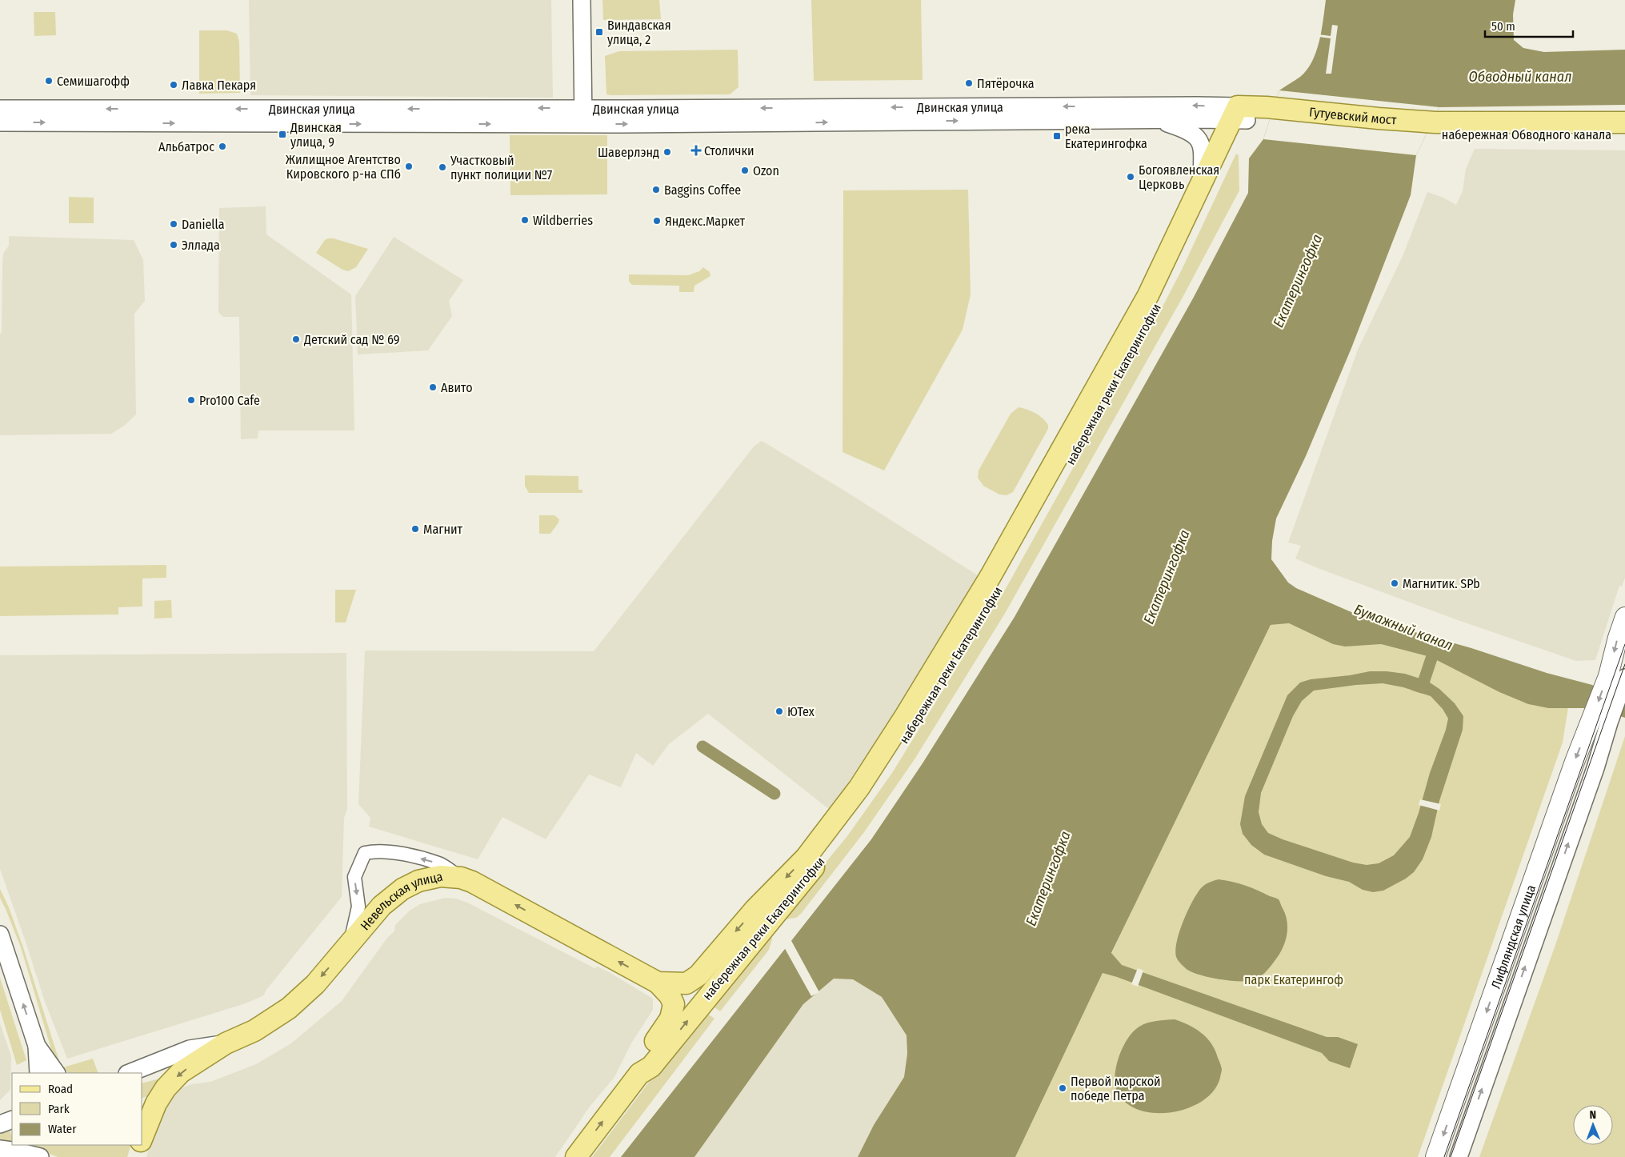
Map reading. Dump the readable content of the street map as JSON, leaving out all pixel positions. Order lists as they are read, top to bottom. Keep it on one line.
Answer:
{"streets":{"main road":["Двинская улица","Гутуевский мост","набережная Обводного канала","набережная реки Екатерингофки","Невельская улица","Лифляндская улица"]},"crossings":[["Двинская улица","Гутуевский мост"],["Двинская улица","набережная реки Екатерингофки"],["Гутуевский мост","набережная Обводного канала"],["набережная реки Екатерингофки","Невельская улица"]],"one_way":["Невельская улица"],"water":["Обводный канал","Екатерингофка","Бумажный канал"],"parks":["парк Екатерингоф"],"places":{"transit":["Виндавская улица, 2","Двинская улица, 9","река Екатерингофка"],"other":["Семишагофф","Пятёрочка","Лавка Пекаря","Альбатрос","Шаверлэнд","Жилищное Агентство Кировского р-на СПб","Участковый пункт полиции №7","Ozon","Богоявленская Церковь","Baggins Coffee","Wildberries","Яндекс.Маркет","Daniella","Эллада","Детский сад № 69","Авито","Pro100 Cafe","Магнит","Магнитик. SPb","ЮТех","Первой морской победе Петра"],"health":["Столички"]},"legend":["Road","Park","Water"],"scale_bar":"50 m","north":"top"}
